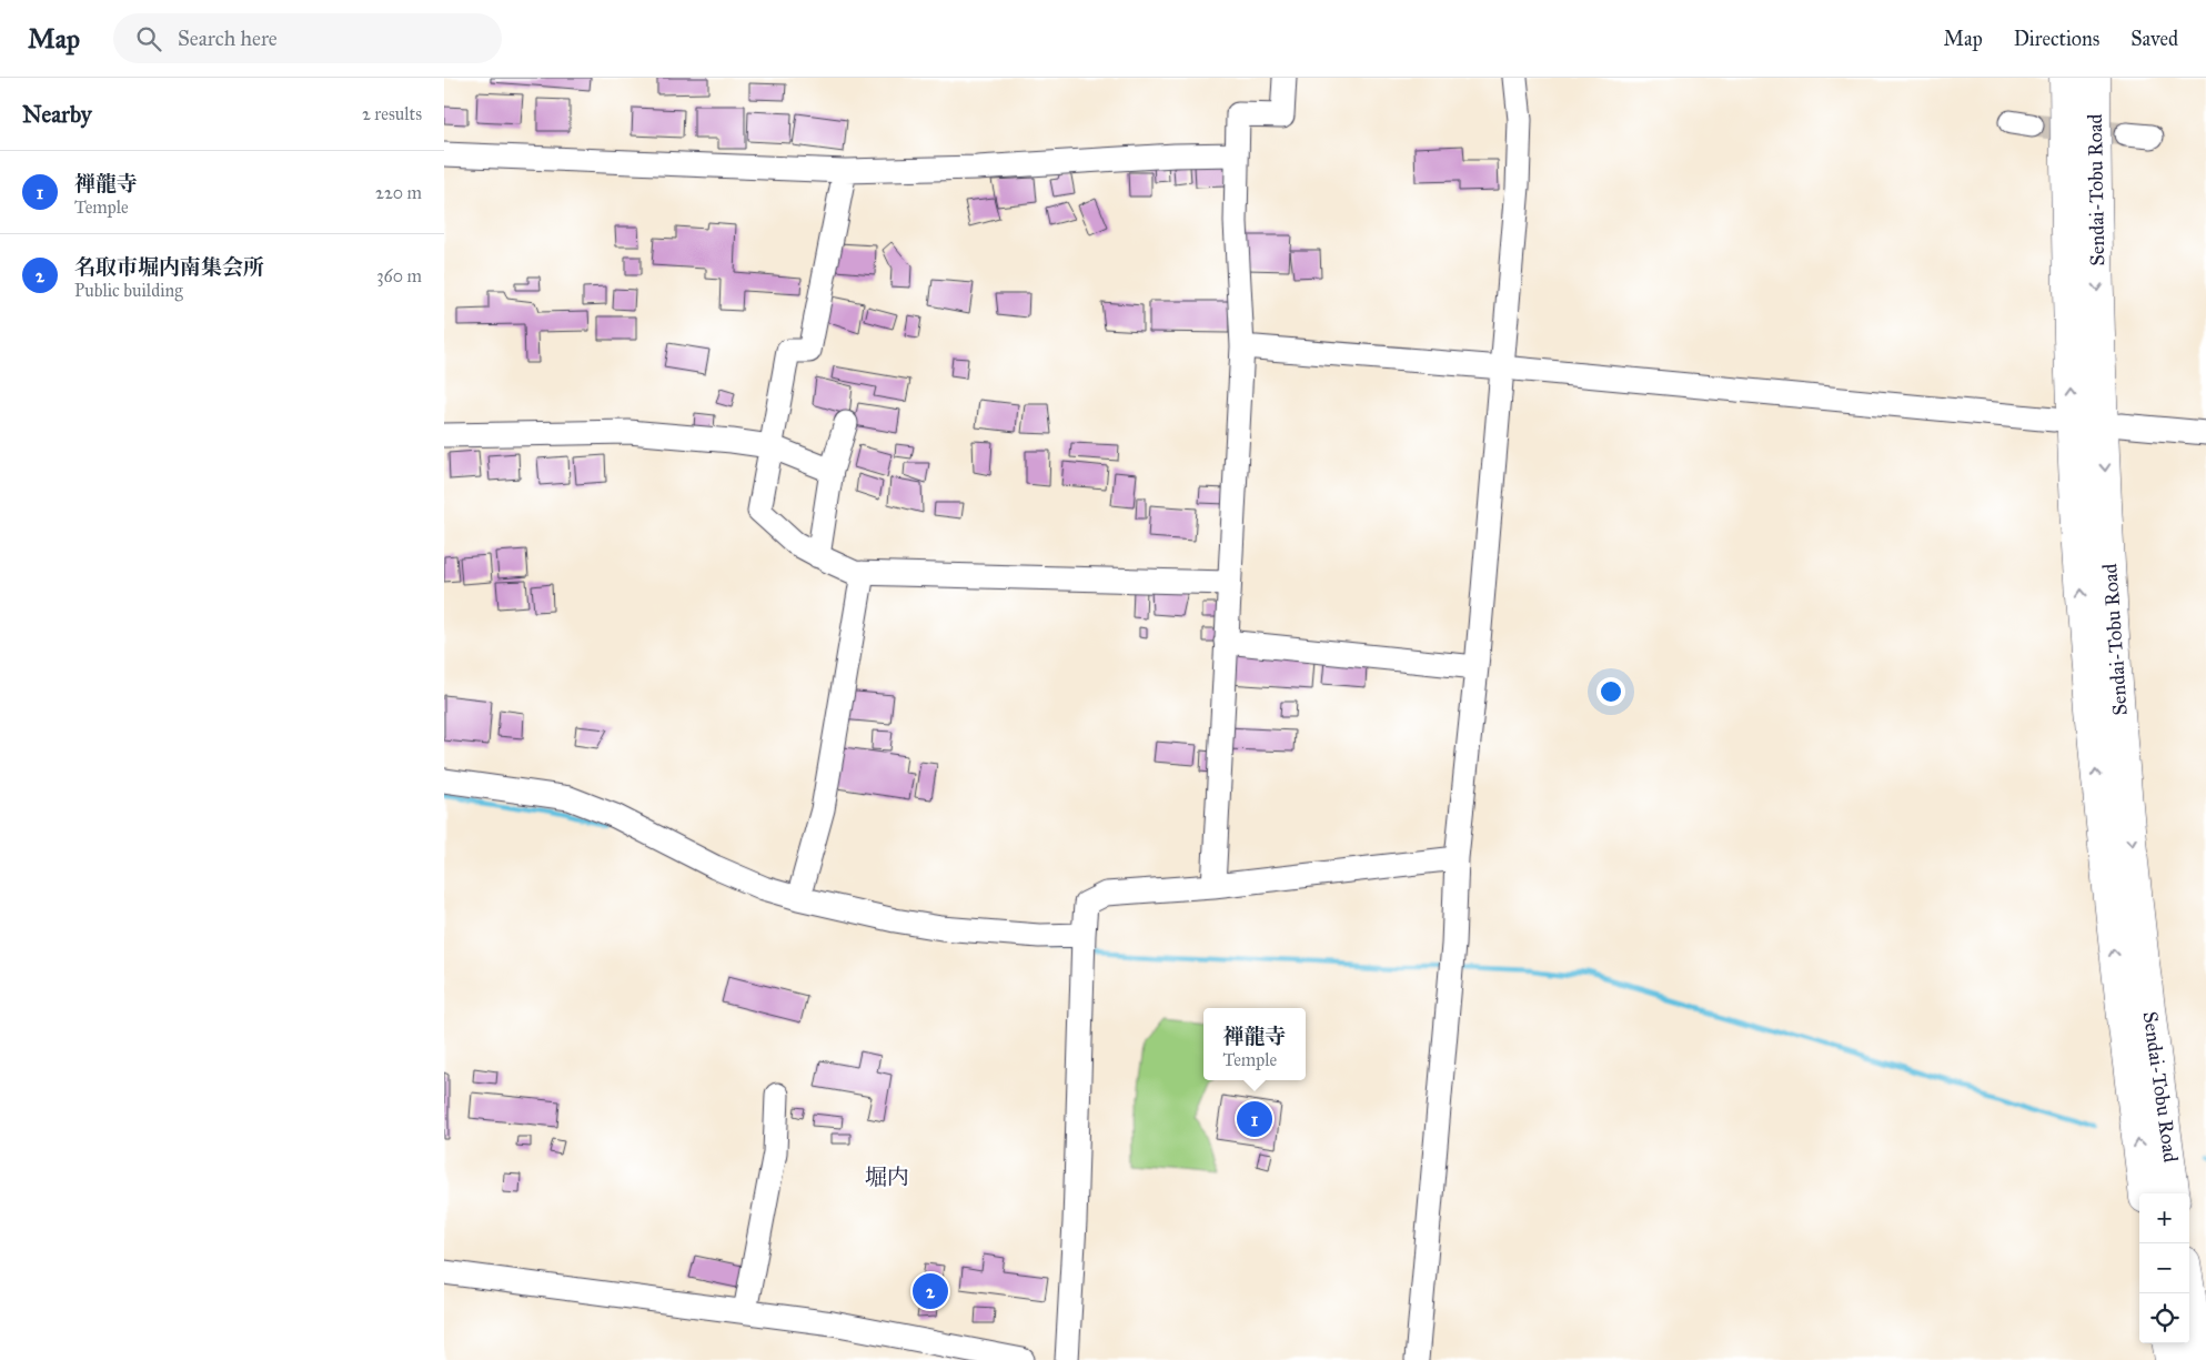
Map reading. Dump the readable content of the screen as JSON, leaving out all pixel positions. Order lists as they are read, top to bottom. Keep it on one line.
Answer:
{"streets":{"highway":["Sendai-Tobu Road"]},"districts":["堀内"],"page":{"header":"Map","search":"Search here","nav":["Map","Directions","Saved"],"heading":["Nearby","2 results"],"list":[{"mark":"1","name":"禅龍寺","note":"Temple","value":"220 m"},{"mark":"2","name":"名取市堀内南集会所","note":"Public building","value":"360 m"}],"popup":["禅龍寺","Temple"],"pins":["1","2"],"map_buttons":["+","−"]}}
